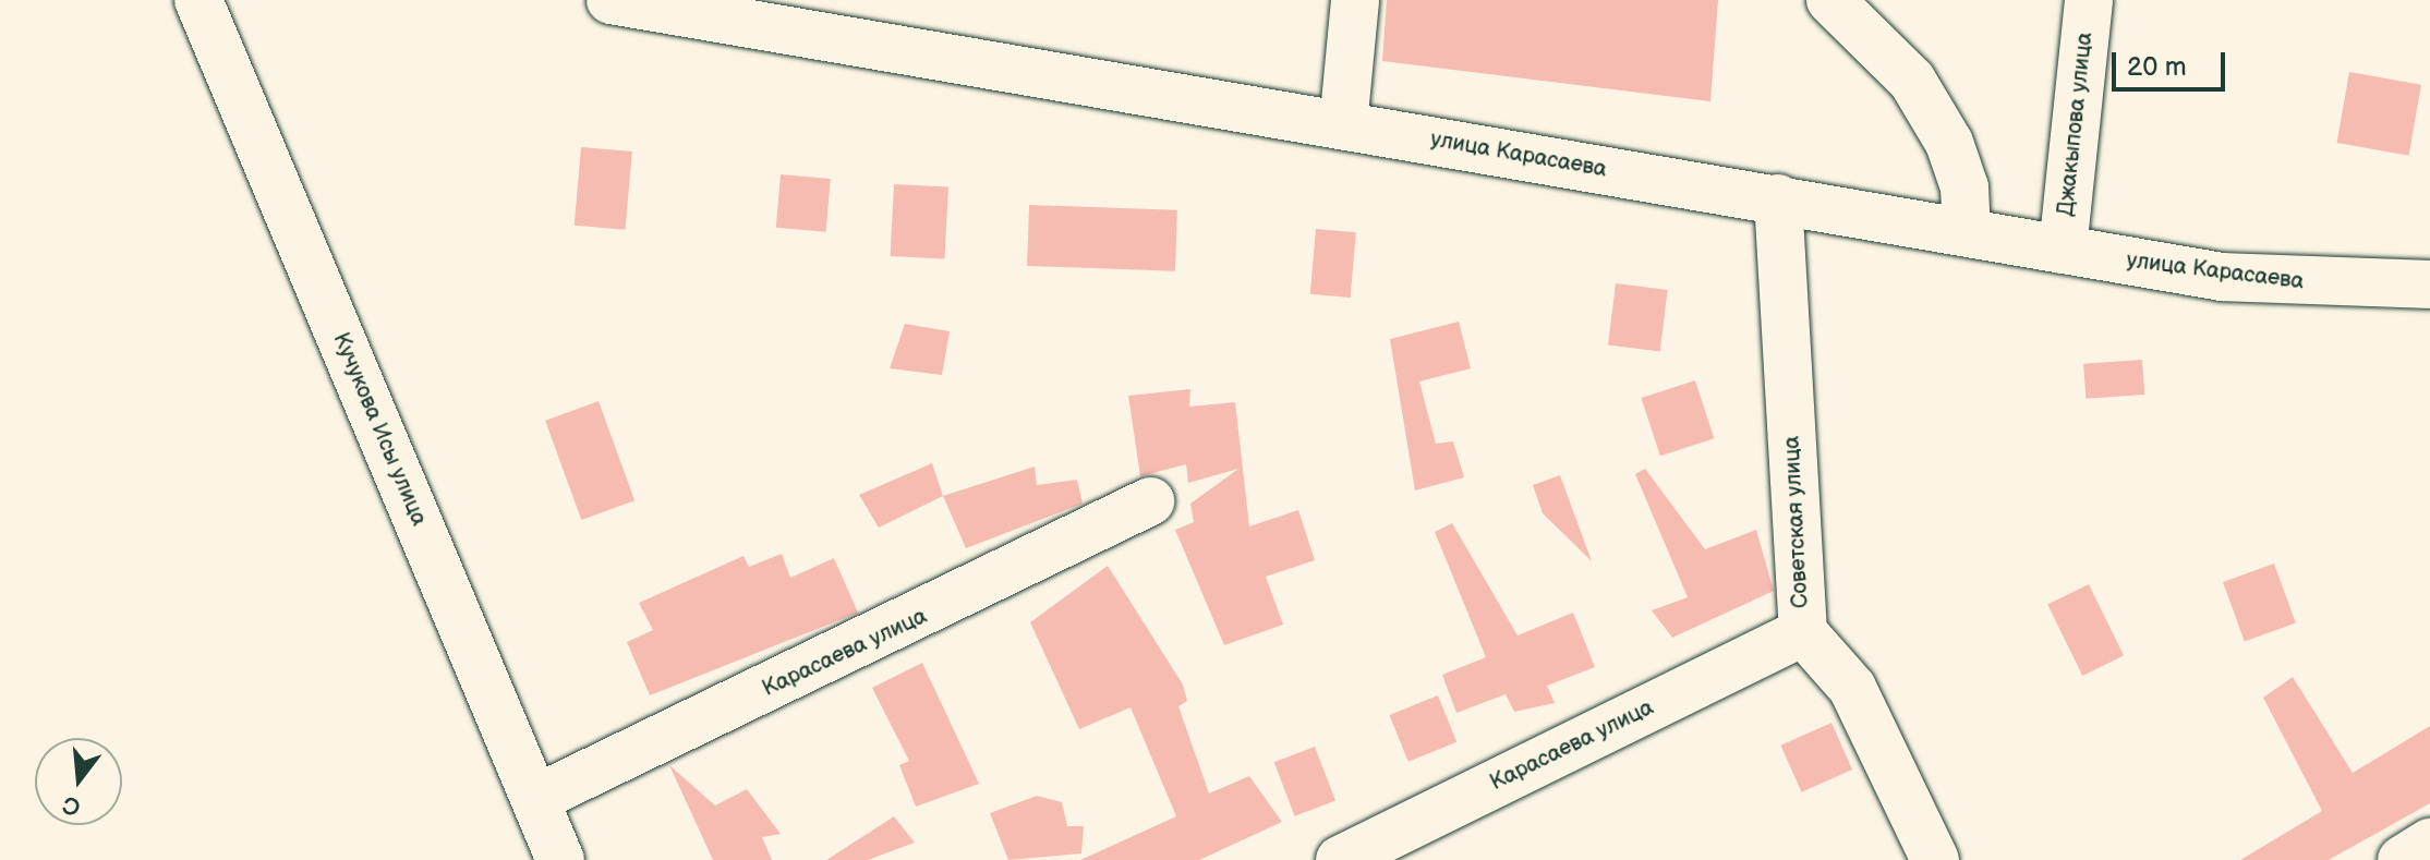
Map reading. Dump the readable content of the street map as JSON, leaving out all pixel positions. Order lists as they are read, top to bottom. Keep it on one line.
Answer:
{"streets":{"main road":["Джакыпова улица","улица Карасаева","Кучукова Исы улица","Советская улица","Карасаева улица"]},"crossings":[["Джакыпова улица","улица Карасаева"],["улица Карасаева","Советская улица"],["Кучукова Исы улица","Карасаева улица"],["Советская улица","Карасаева улица"]],"scale_bar":"20 m","north":"bottom"}
